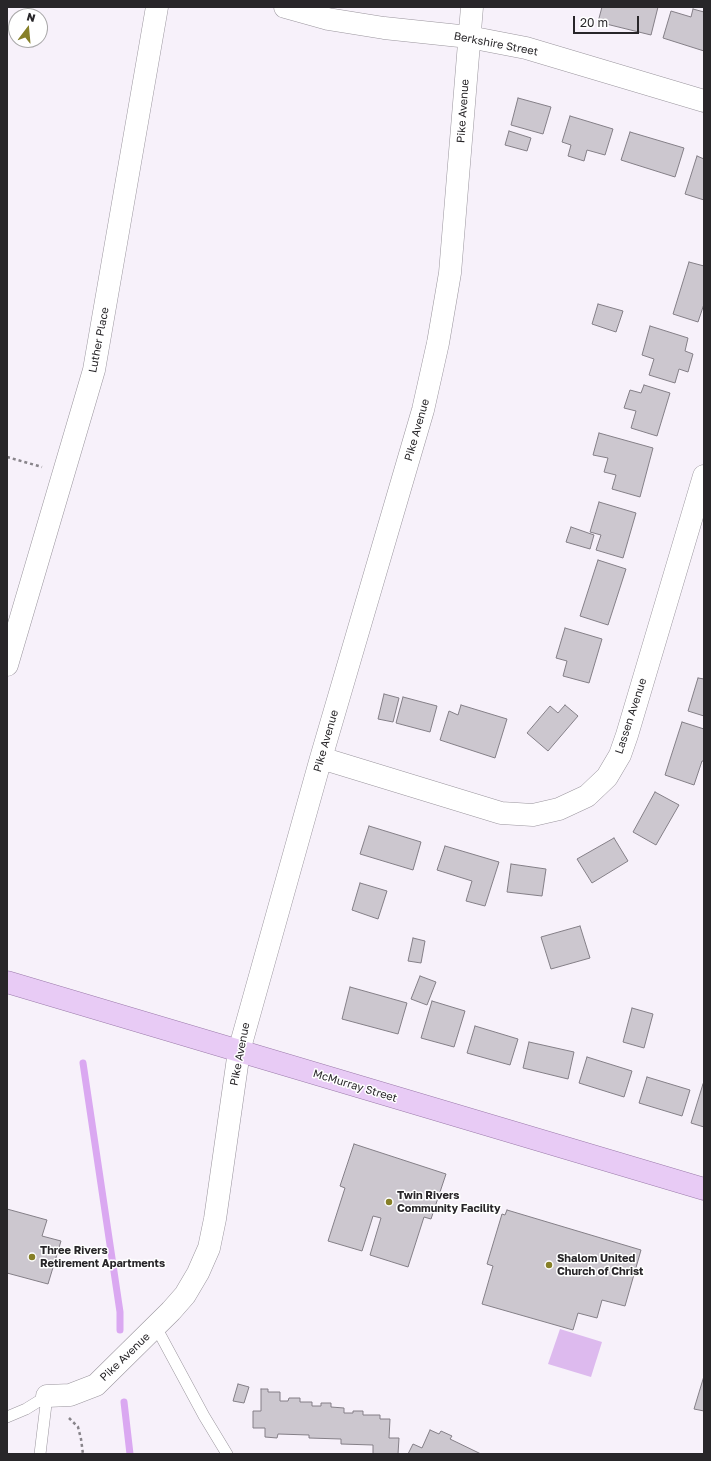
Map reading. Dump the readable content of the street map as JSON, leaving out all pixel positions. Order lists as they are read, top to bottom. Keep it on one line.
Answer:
{"streets":{"main road":["McMurray Street"],"street":["Berkshire Street","Pike Avenue","Luther Place","Lassen Avenue"]},"crossings":[["Berkshire Street","Pike Avenue"],["Pike Avenue","Lassen Avenue"],["Pike Avenue","McMurray Street"]],"places":["Twin Rivers Community Facility","Three Rivers Retirement Apartments","Shalom United Church of Christ"],"scale_bar":"20 m","north":"top"}
